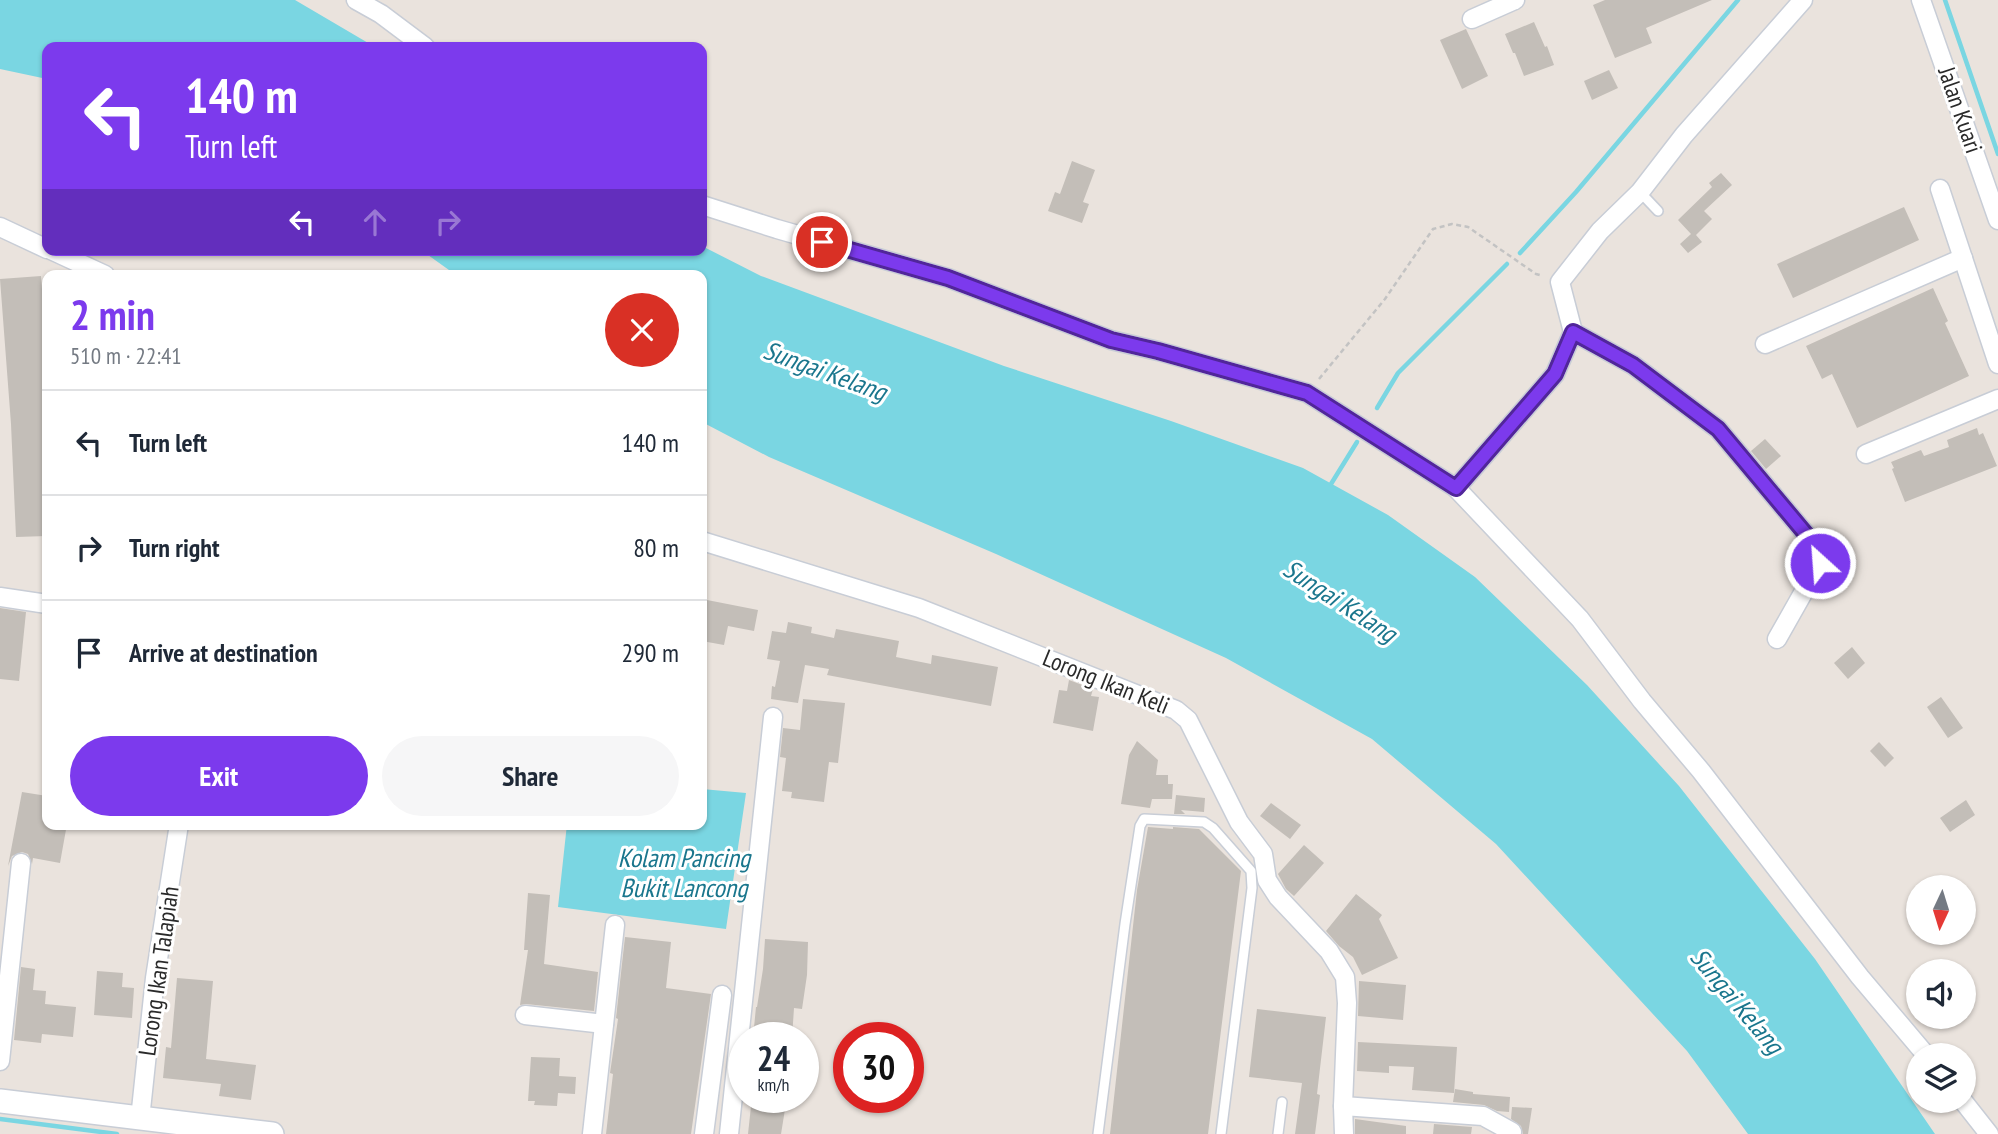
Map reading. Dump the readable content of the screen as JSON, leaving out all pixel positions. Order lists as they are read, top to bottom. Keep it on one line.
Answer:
{"streets":{"street":["Jalan Kuari","Lorong Ikan Keli","Lorong Ikan Talapiah"]},"water":["Sungai Kelang","Kolam Pancing Bukit Lancong"],"north":"bottom","page":{"turn":["140 m","Turn left"],"heading":["2 min","510 m · 22:41"],"list":[{"name":"Turn left","value":"140 m"},{"name":"Turn right","value":"80 m"},{"name":"Arrive at destination","value":"290 m"}],"buttons":["Exit","Share"],"speed":"24 km/h","limit":"30"}}
